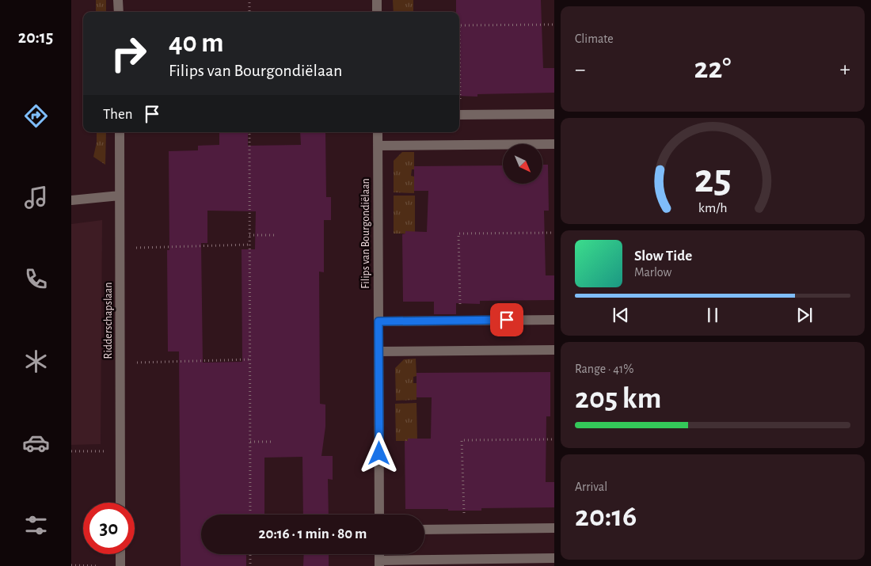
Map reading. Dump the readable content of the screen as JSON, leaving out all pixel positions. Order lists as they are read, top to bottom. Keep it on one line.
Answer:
{"streets":{"street":["Filips van Bourgondiëlaan","Ridderschapslaan"]},"north":"bottom right","page":{"tabs":"20:15","tile":["Climate",["Range · 41%","205 km"],["Arrival","20:16"]],"turn":["40 m","Filips van Bourgondiëlaan"],"heat":["−","22°","+"],"then":"Then","song":["Slow Tide","Marlow"],"limit":"30","trip":"20:16 · 1 min · 80 m","gauge":["25","km/h"]}}
